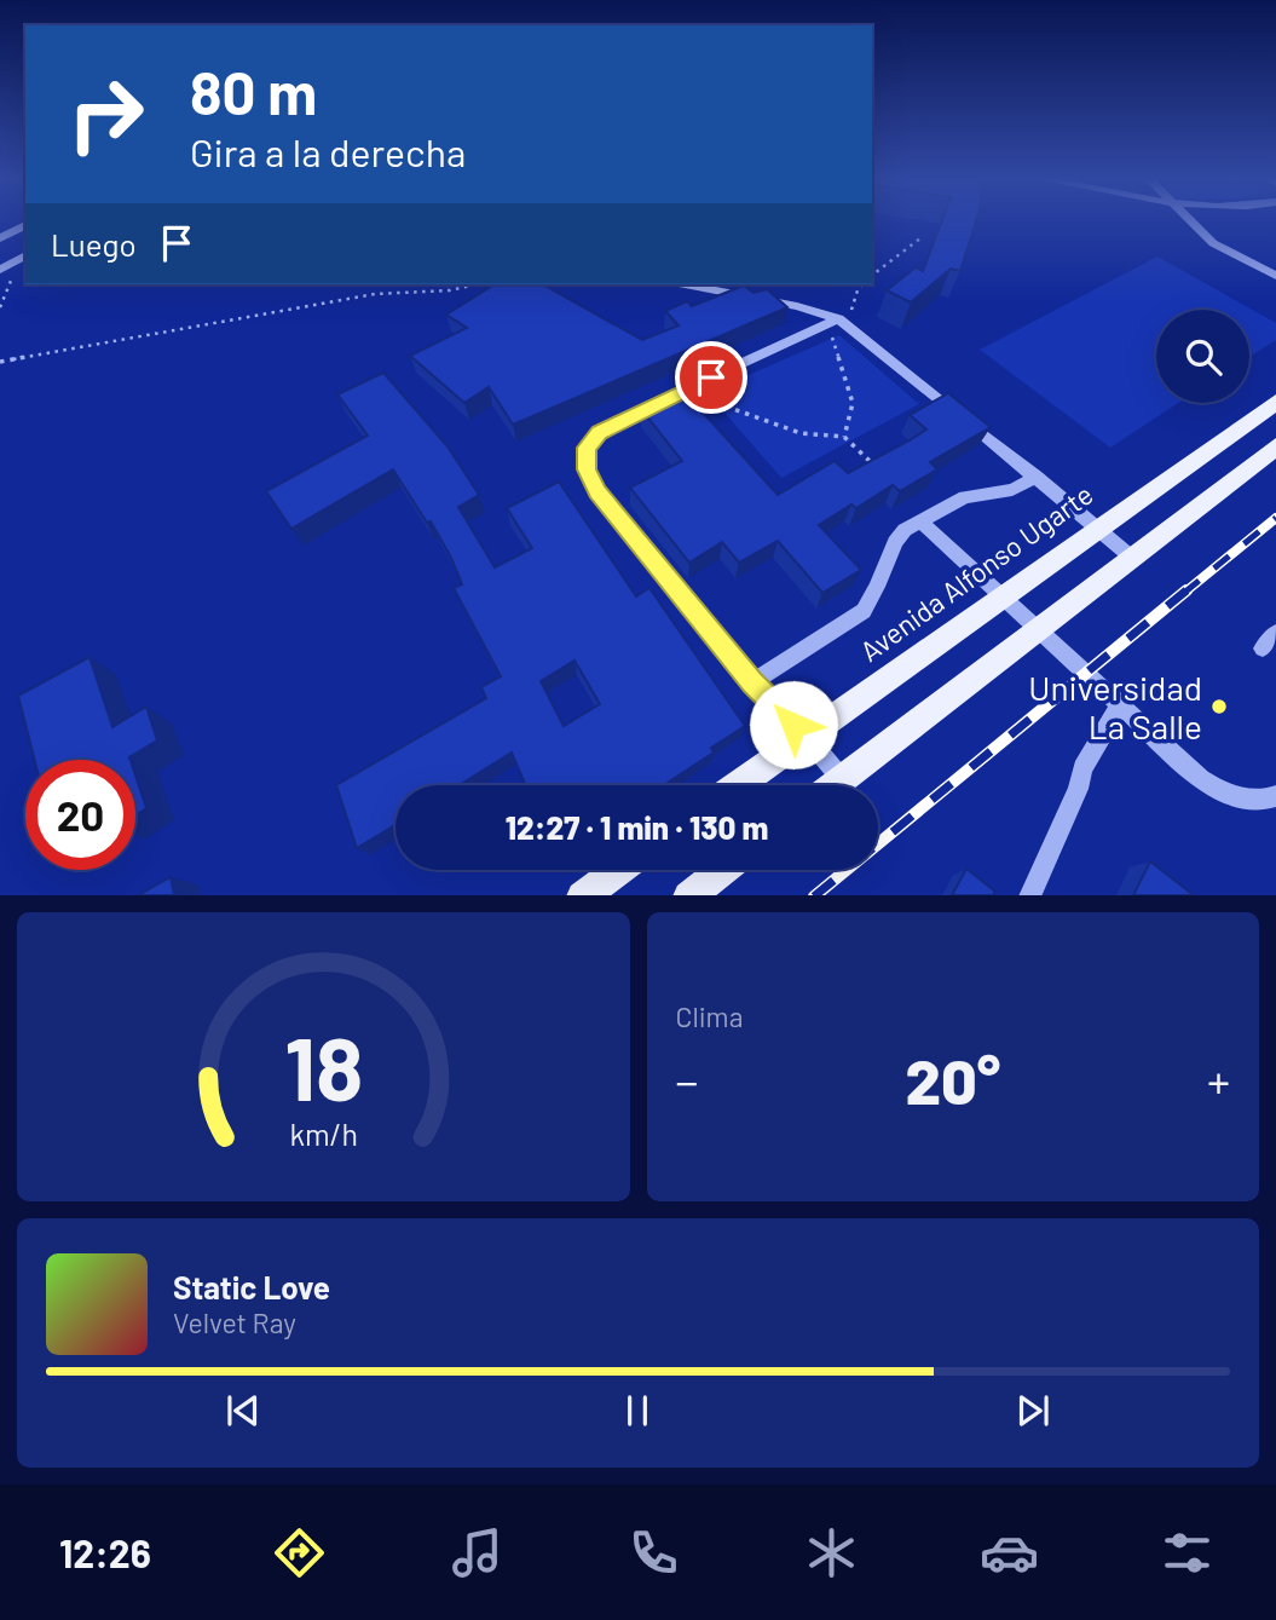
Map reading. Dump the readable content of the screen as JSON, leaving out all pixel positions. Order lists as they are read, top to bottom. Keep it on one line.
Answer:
{"streets":{"main road":["Avenida Alfonso Ugarte"]},"places":["Universidad La Salle"],"page":{"turn":["80 m","Gira a la derecha"],"then":"Luego","limit":"20","trip":"12:27 · 1 min · 130 m","tile":"Clima","heat":["−","20°","+"],"song":["Static Love","Velvet Ray"],"tabs":"12:26","gauge":["18","km/h"]}}
